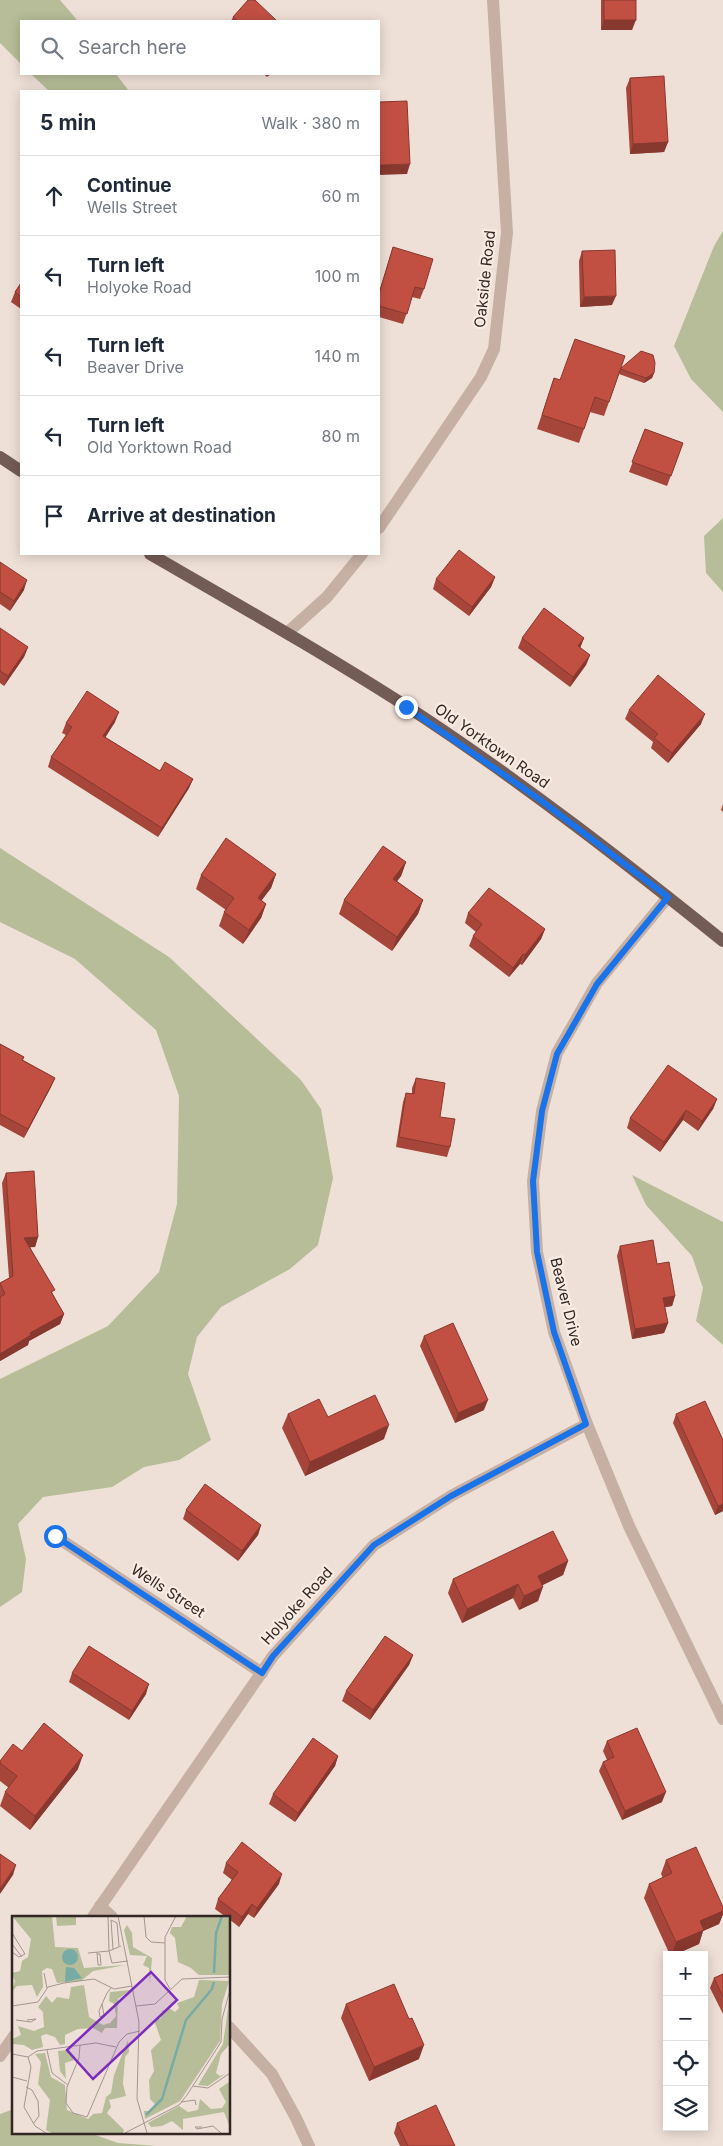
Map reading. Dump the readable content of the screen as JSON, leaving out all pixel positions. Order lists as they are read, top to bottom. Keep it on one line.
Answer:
{"streets":{"main road":["Old Yorktown Road"],"street":["Oakside Road","Beaver Drive","Wells Street","Holyoke Road"]},"crossings":[["Old Yorktown Road","Beaver Drive"],["Beaver Drive","Holyoke Road"],["Wells Street","Holyoke Road"]],"page":{"search":"Search here","heading":["5 min","Walk · 380 m"],"list":[["Continue","Wells Street","60 m"],["Turn left","Holyoke Road","100 m"],["Turn left","Beaver Drive","140 m"],["Turn left","Old Yorktown Road","80 m"],"Arrive at destination"],"map_buttons":["+","−"]}}
